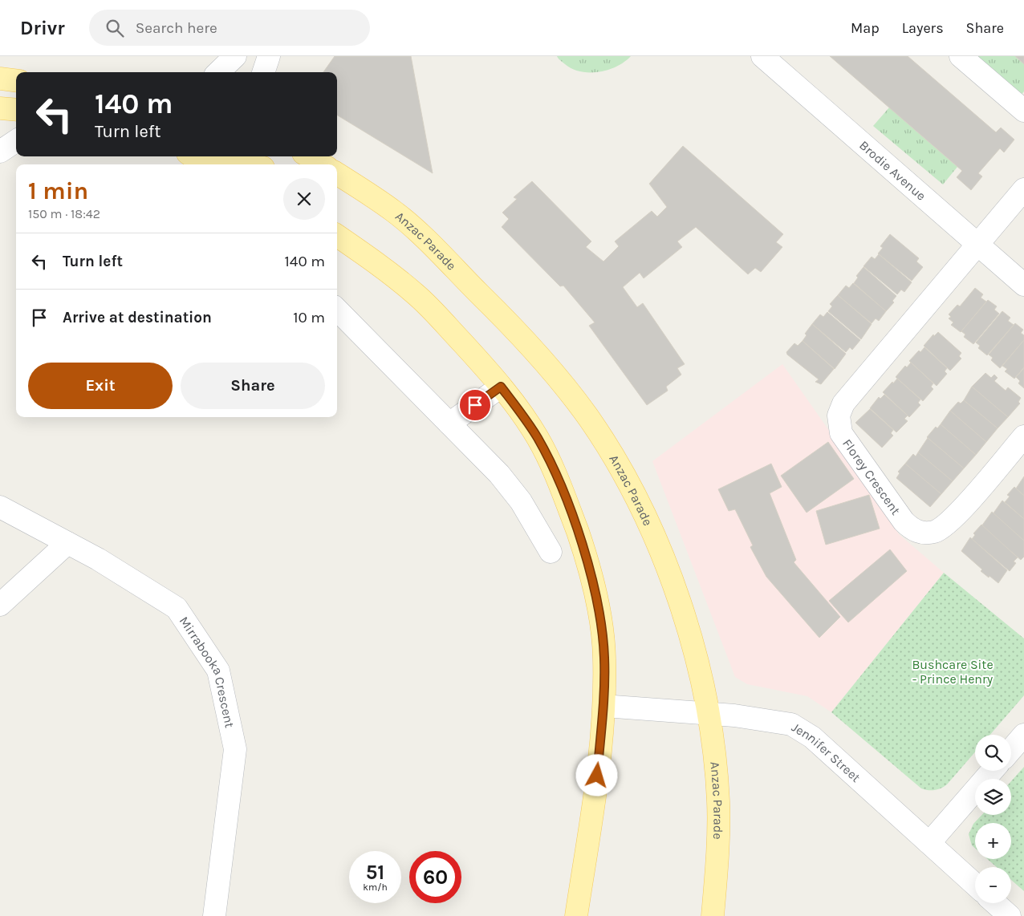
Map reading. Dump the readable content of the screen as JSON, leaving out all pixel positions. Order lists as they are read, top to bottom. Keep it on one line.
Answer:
{"streets":{"main road":["Anzac Parade"],"street":["Brodie Avenue","Florey Crescent","Mirrabooka Crescent","Jennifer Street"]},"crossings":[["Brodie Avenue","Florey Crescent"],["Anzac Parade","Jennifer Street"]],"parks":["Bushcare Site - Prince Henry"],"page":{"header":"Drivr","search":"Search here","nav":["Map","Layers","Share"],"turn":["140 m","Turn left"],"heading":["1 min","150 m · 18:42"],"list":[{"name":"Turn left","value":"140 m"},{"name":"Arrive at destination","value":"10 m"}],"buttons":["Exit","Share"],"map_buttons":["+","−"],"speed":"51 km/h","limit":"60"}}
